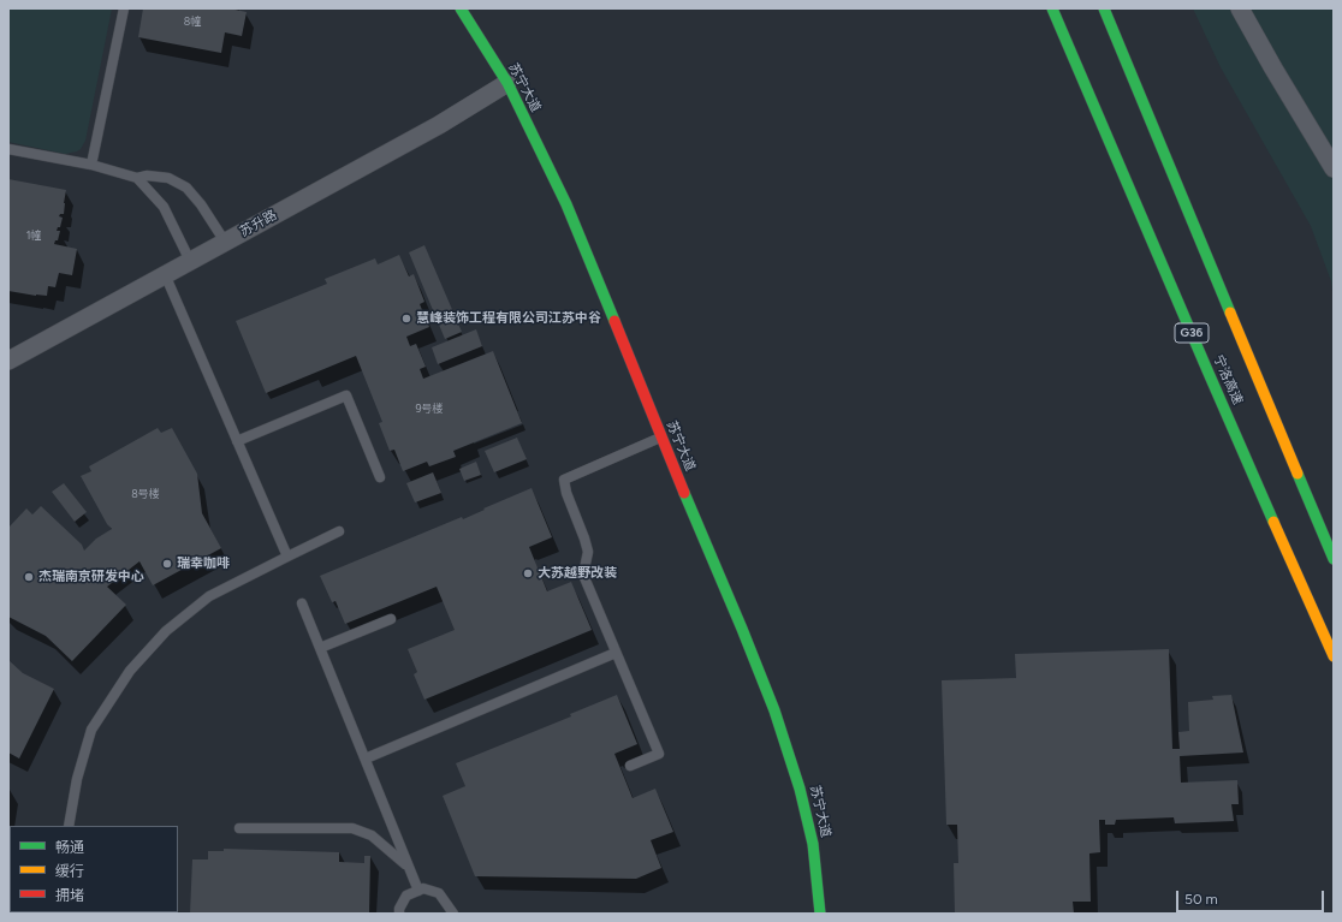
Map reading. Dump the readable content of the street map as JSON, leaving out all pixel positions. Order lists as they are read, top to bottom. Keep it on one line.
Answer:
{"streets":{"main road":["苏宁大道","G36","宁洛高速"],"street":["苏升路"]},"crossings":[["苏宁大道","苏升路"]],"places":["慧峰装饰工程有限公司江苏中谷","瑞幸咖啡","大苏越野改装","杰瑞南京研发中心"],"house_numbers":["8幢","1幢","9号楼","8号楼"],"legend":["畅通","缓行","拥堵"],"scale_bar":"50 m"}
